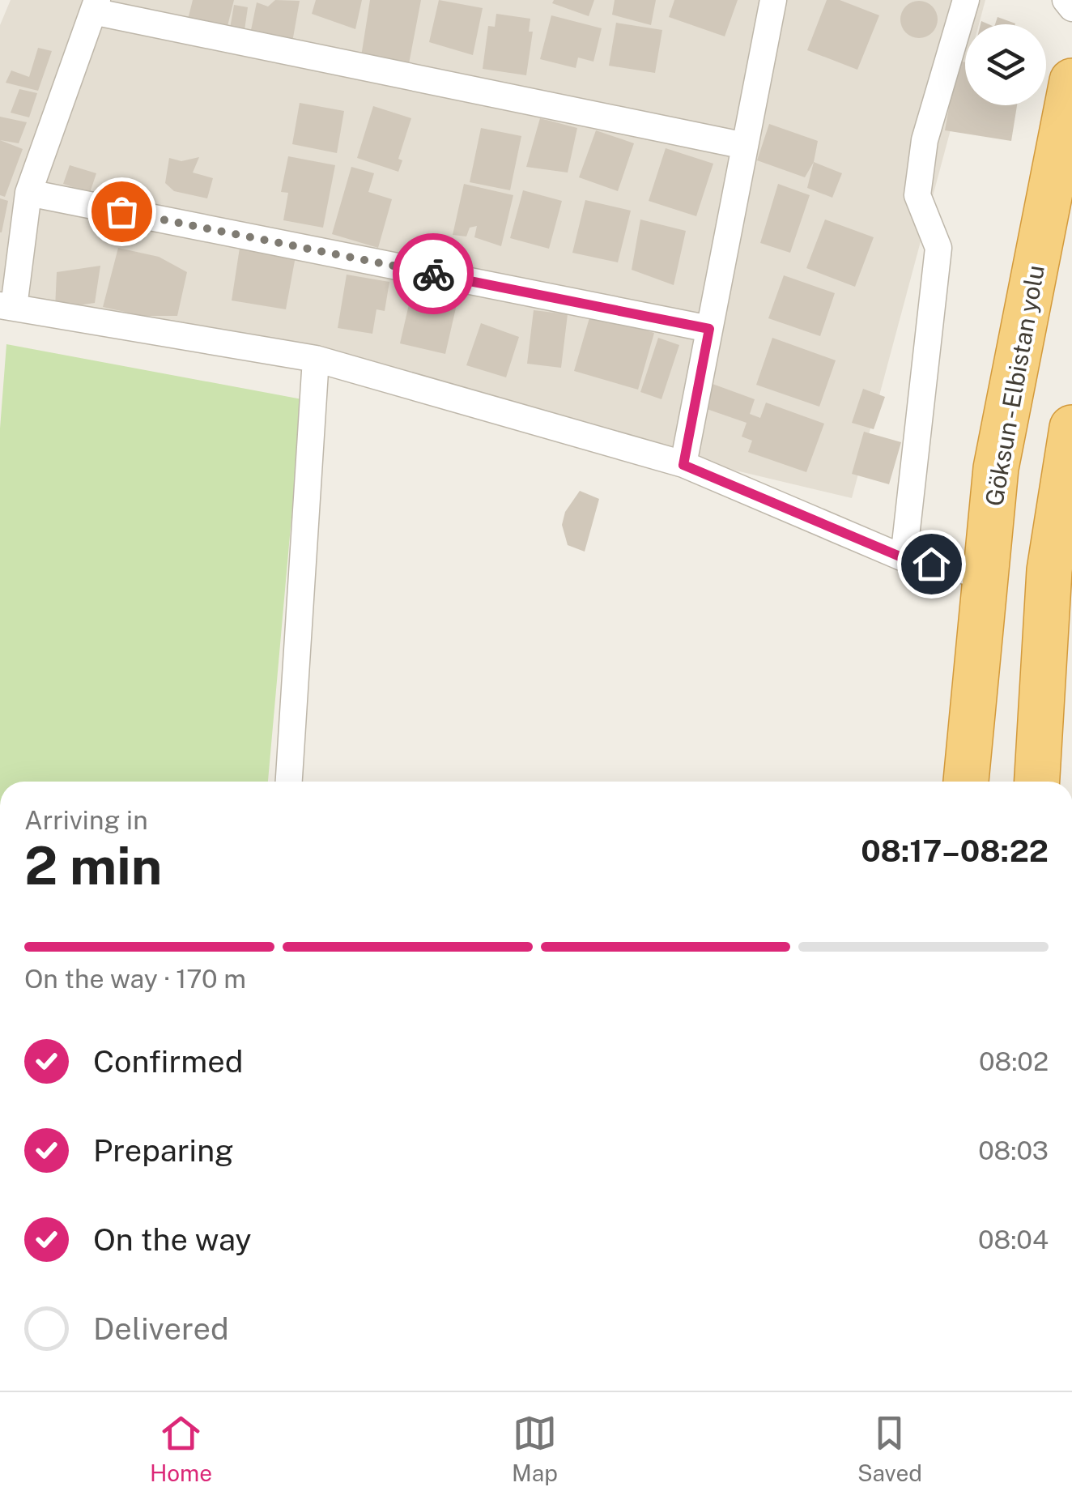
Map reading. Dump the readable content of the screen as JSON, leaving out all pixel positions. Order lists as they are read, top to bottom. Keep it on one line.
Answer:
{"streets":{"highway":["Göksun - Elbistan yolu"]},"page":{"heading":["2 min","Arriving in","08:17–08:22"],"bar":"On the way · 170 m","list":[["Confirmed","08:02"],["Preparing","08:03"],["On the way","08:04"],"Delivered"],"tabs":["Home","Map","Saved"]}}
